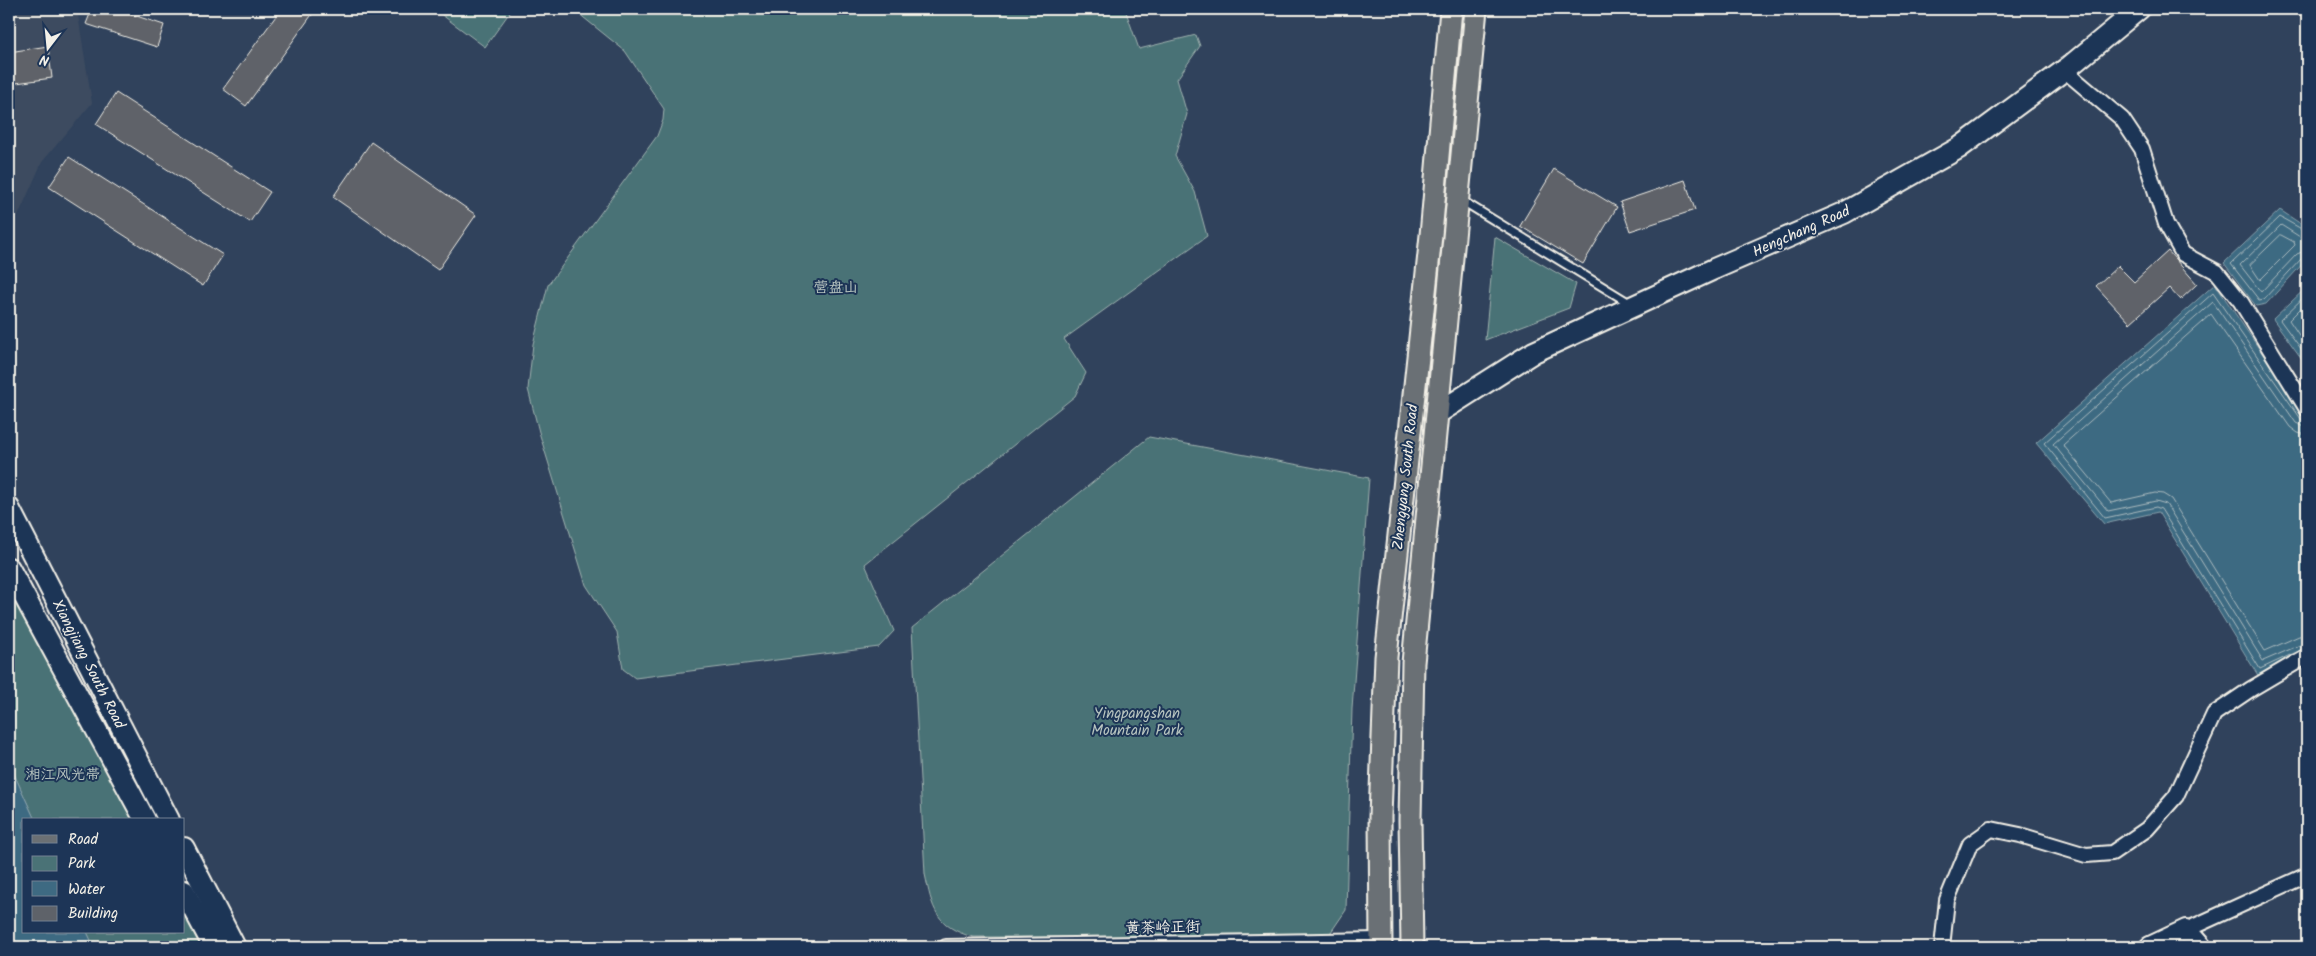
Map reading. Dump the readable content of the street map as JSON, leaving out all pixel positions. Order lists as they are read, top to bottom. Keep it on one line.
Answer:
{"streets":{"main road":["Zhengyang South Road"],"street":["Hengchang Road","Xiangjiang South Road","黄茶岭正街"]},"crossings":[["Hengchang Road","Zhengyang South Road"],["Zhengyang South Road","黄茶岭正街"]],"parks":["营盘山","Yingpangshan Mountain Park","湘江风光带"],"legend":["Road","Park","Water","Building"],"north":"bottom"}
